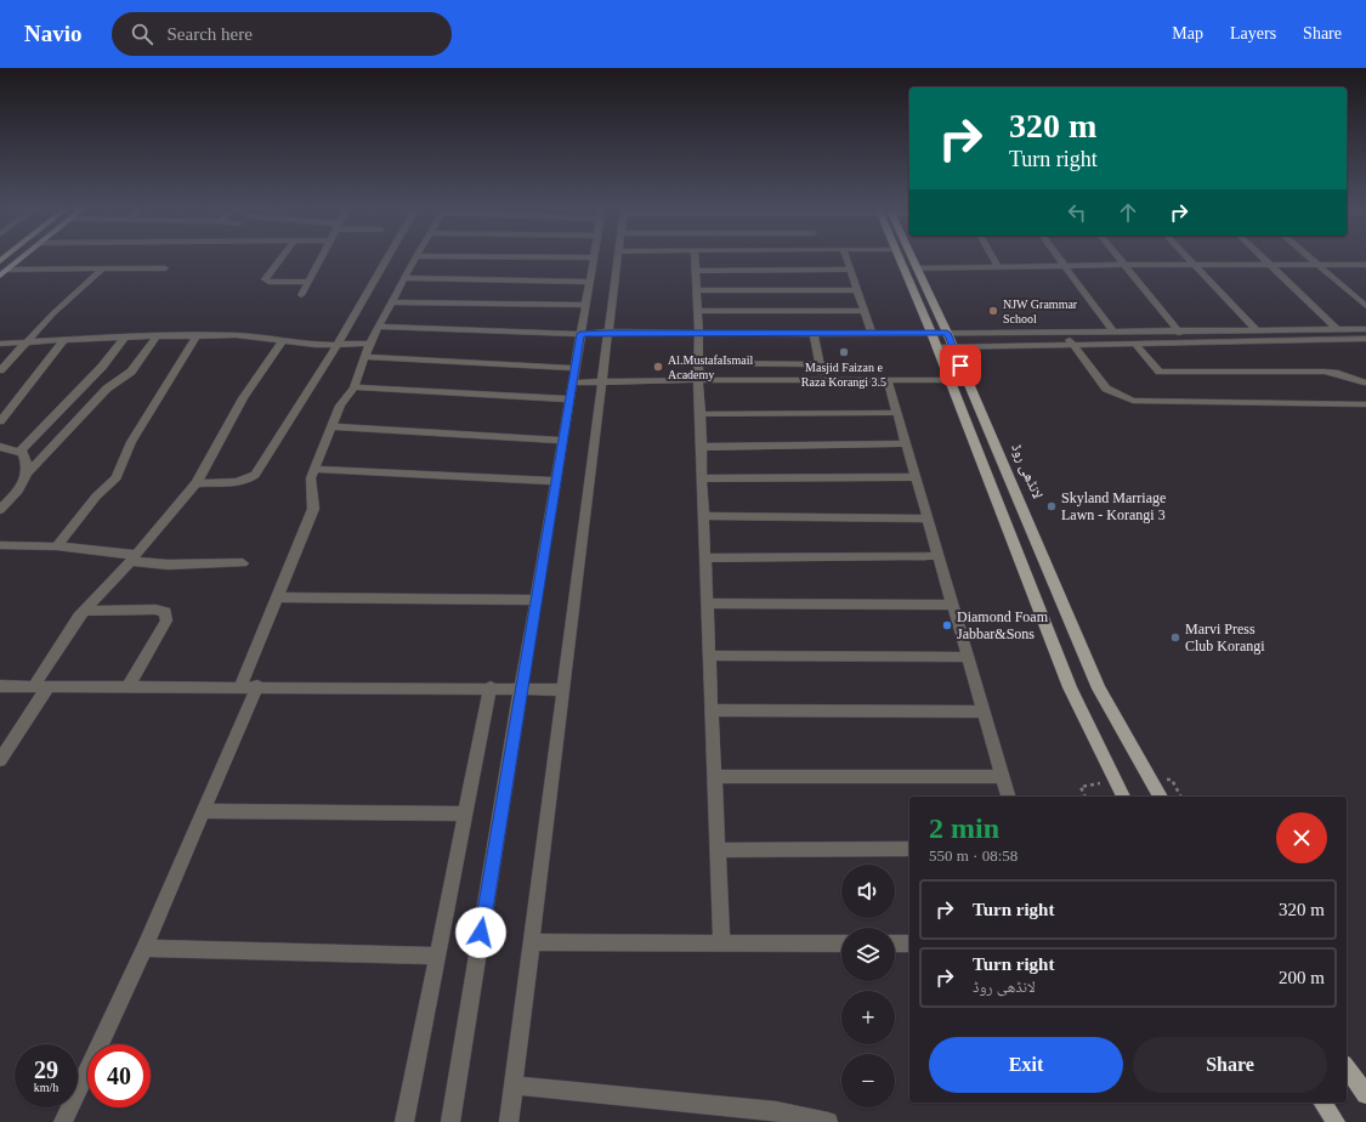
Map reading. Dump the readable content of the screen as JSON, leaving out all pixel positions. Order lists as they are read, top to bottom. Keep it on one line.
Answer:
{"streets":{"main road":["لانڈھی روڈ"]},"places":["NJW Grammar School","Masjid Faizan e Raza Korangi 3.5","Al.MustafaIsmail Academy","Skyland Marriage Lawn - Korangi 3","Diamond Foam Jabbar&Sons","Marvi Press Club Korangi"],"page":{"header":"Navio","search":"Search here","nav":["Map","Layers","Share"],"turn":["320 m","Turn right"],"heading":["2 min","550 m · 08:58"],"map_buttons":["+","−"],"list":[{"name":"Turn right","value":"320 m"},{"name":"Turn right","note":"لانڈھی روڈ","value":"200 m"}],"buttons":["Exit","Share"],"speed":"29 km/h","limit":"40"}}
